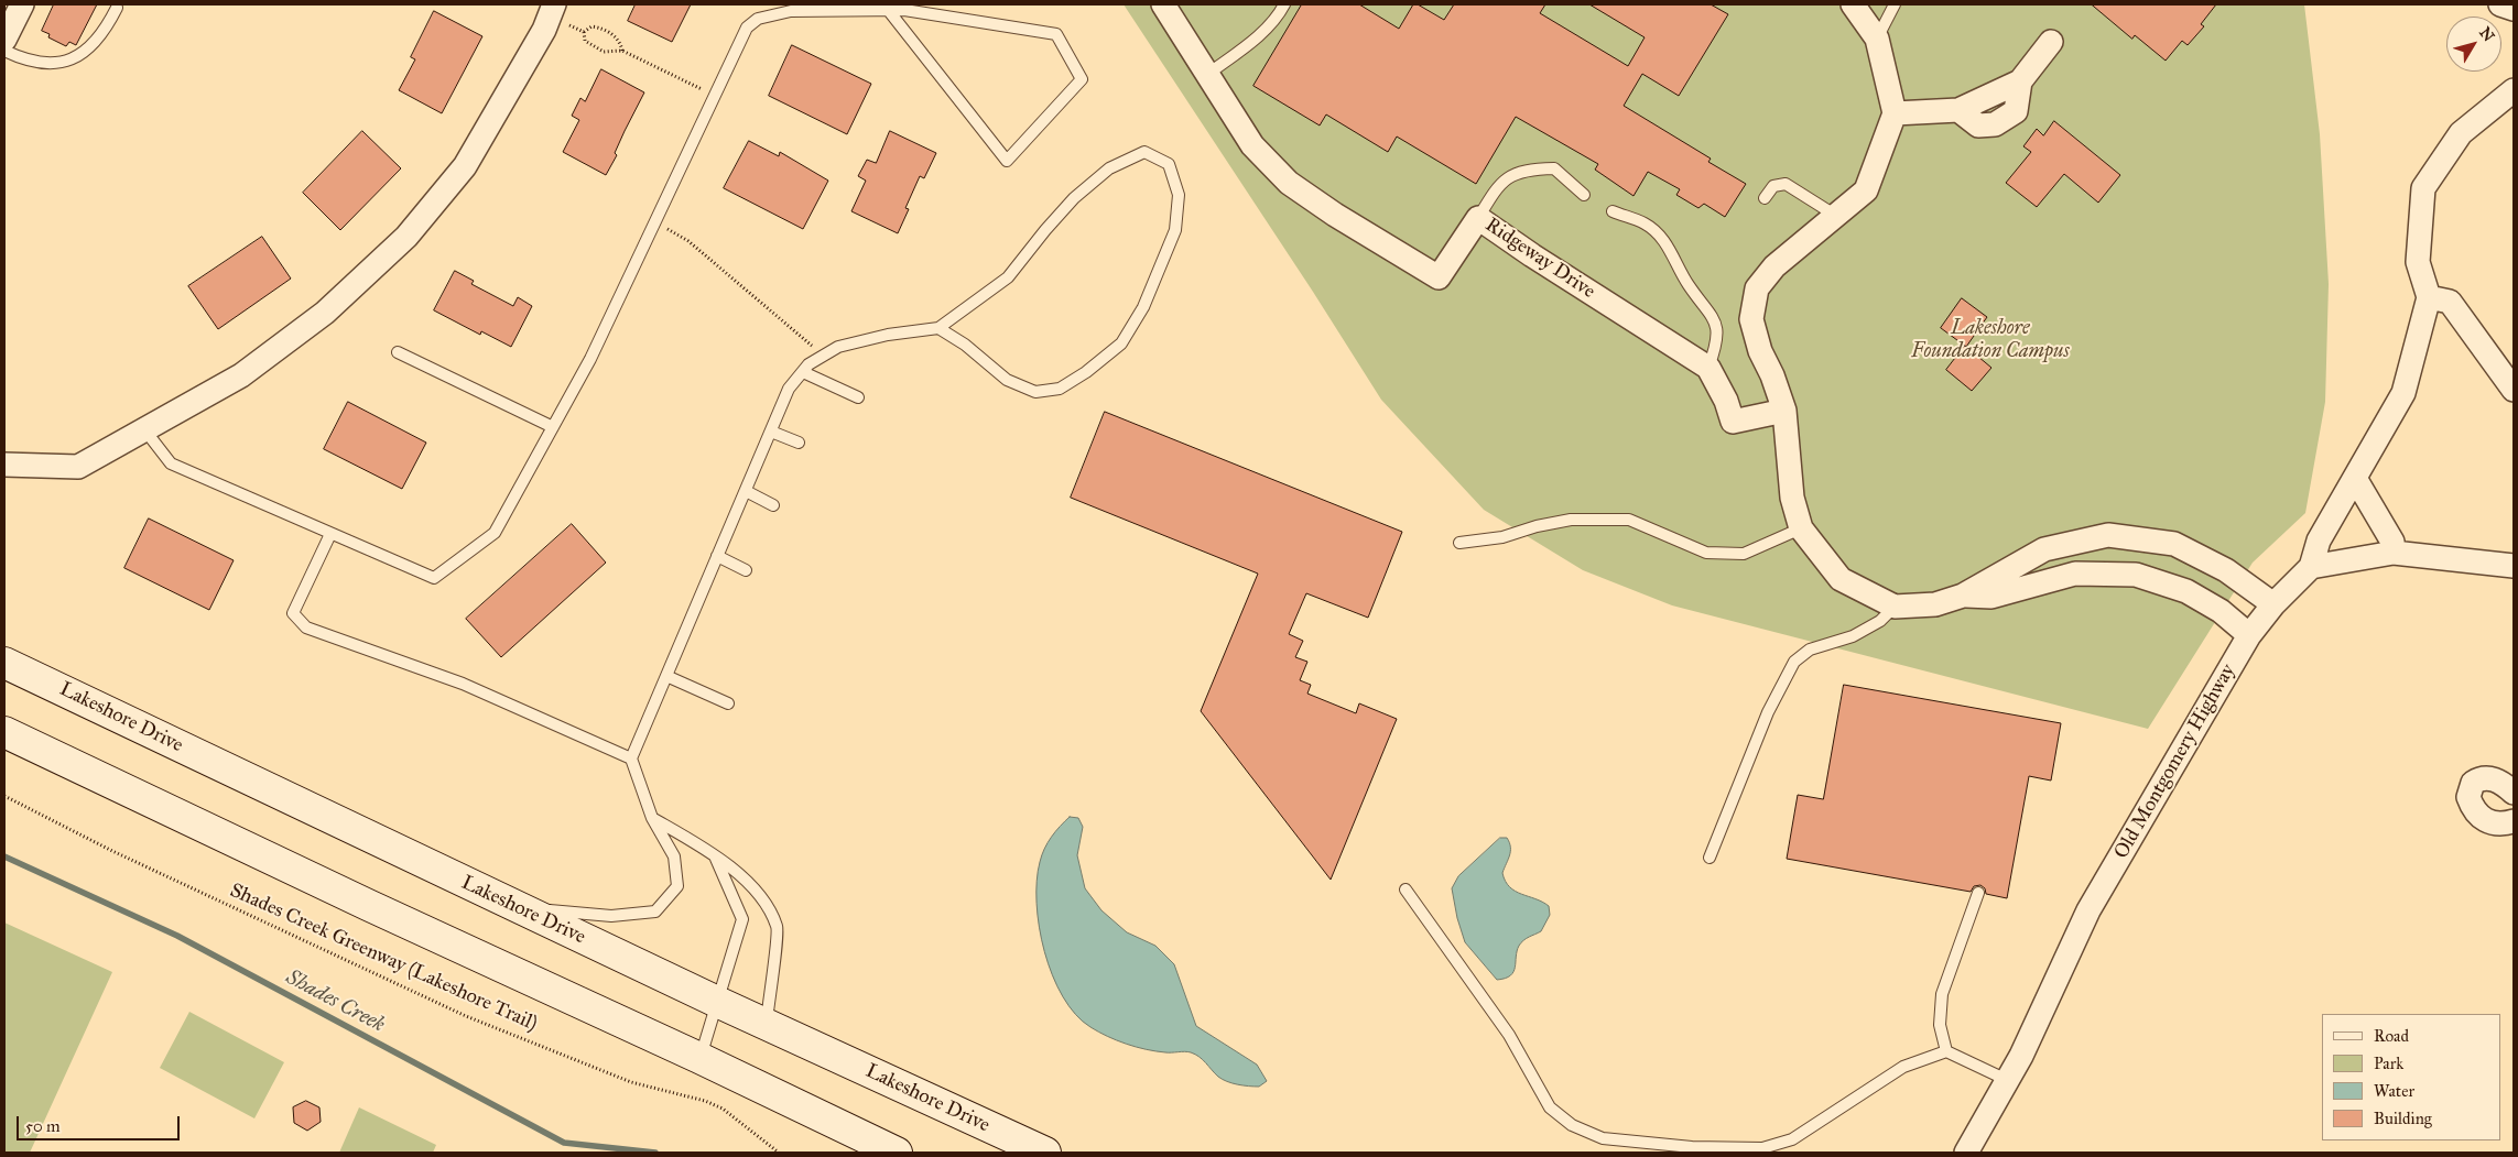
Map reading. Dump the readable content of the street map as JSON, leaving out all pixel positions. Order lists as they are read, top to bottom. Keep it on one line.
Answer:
{"streets":{"main road":["Lakeshore Drive"],"street":["Ridgeway Drive","Old Montgomery Highway"],"path":["Shades Creek Greenway (Lakeshore Trail)"]},"water":["Shades Creek"],"parks":["Lakeshore Foundation Campus"],"legend":["Road","Park","Water","Building"],"scale_bar":"50 m","north":"top right"}
